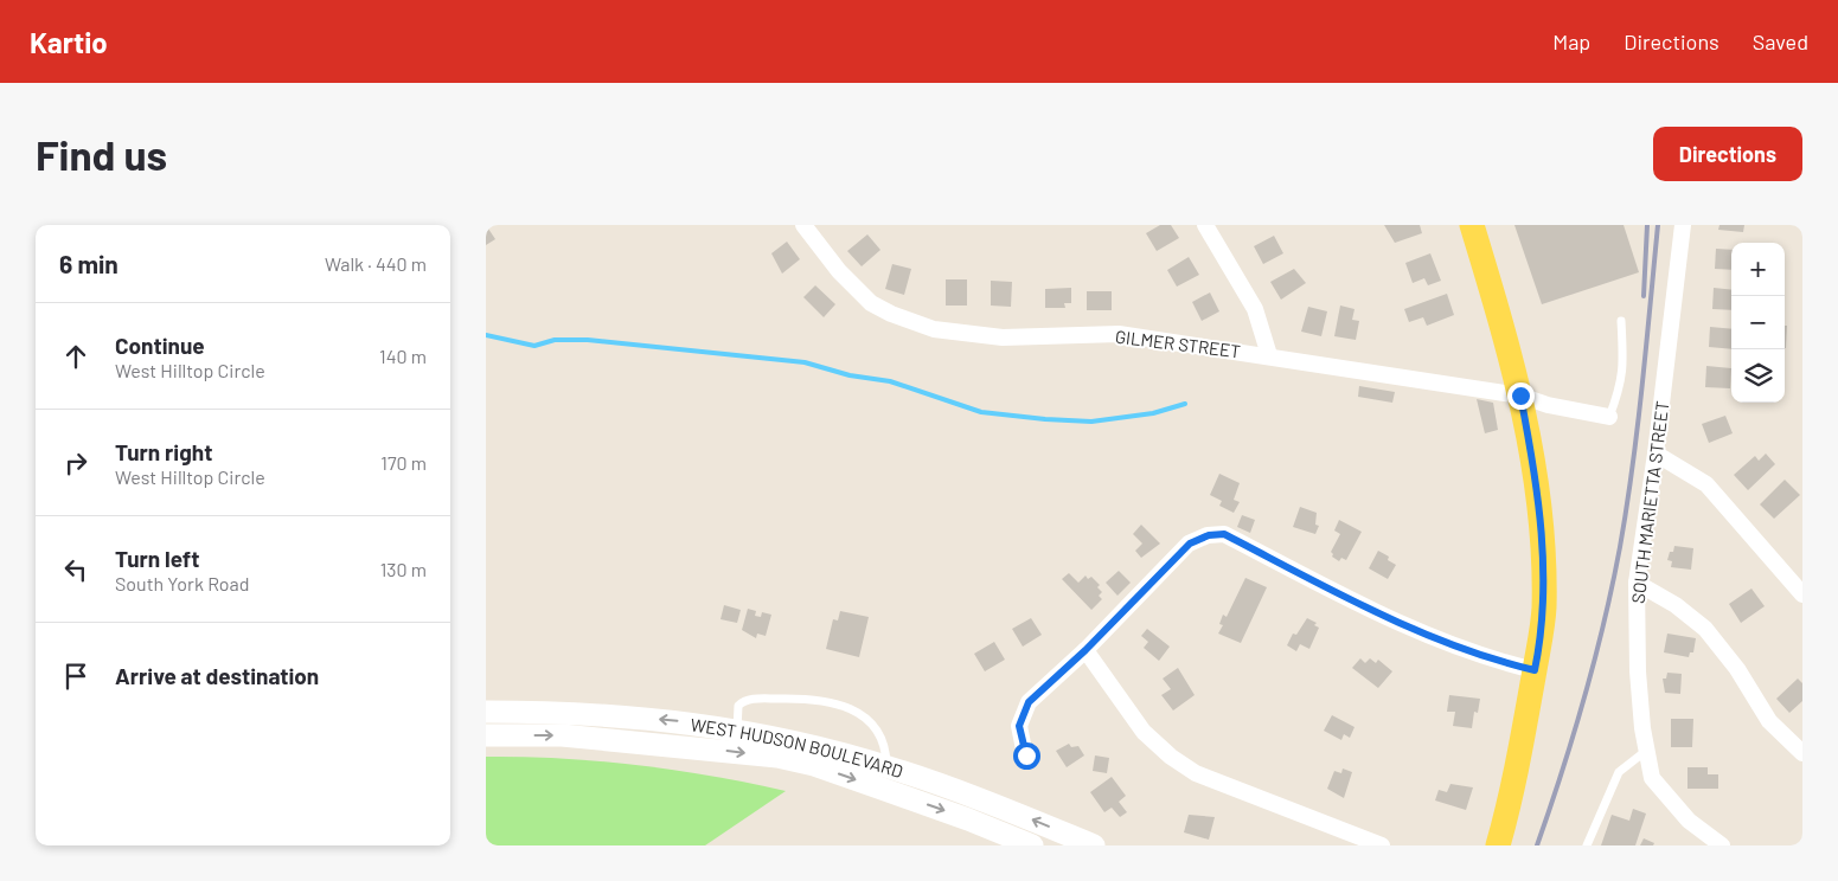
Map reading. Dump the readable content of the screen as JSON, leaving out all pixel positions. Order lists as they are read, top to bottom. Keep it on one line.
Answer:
{"streets":{"main road":["WEST HUDSON BOULEVARD"],"street":["GILMER STREET","SOUTH MARIETTA STREET"]},"page":{"header":"Kartio","nav":["Map","Directions","Saved"],"buttons":"Directions","title":"Find us","heading":["6 min","Walk · 440 m"],"map_buttons":["+","−"],"list":[["Continue","West Hilltop Circle","140 m"],["Turn right","West Hilltop Circle","170 m"],["Turn left","South York Road","130 m"],"Arrive at destination"]}}
